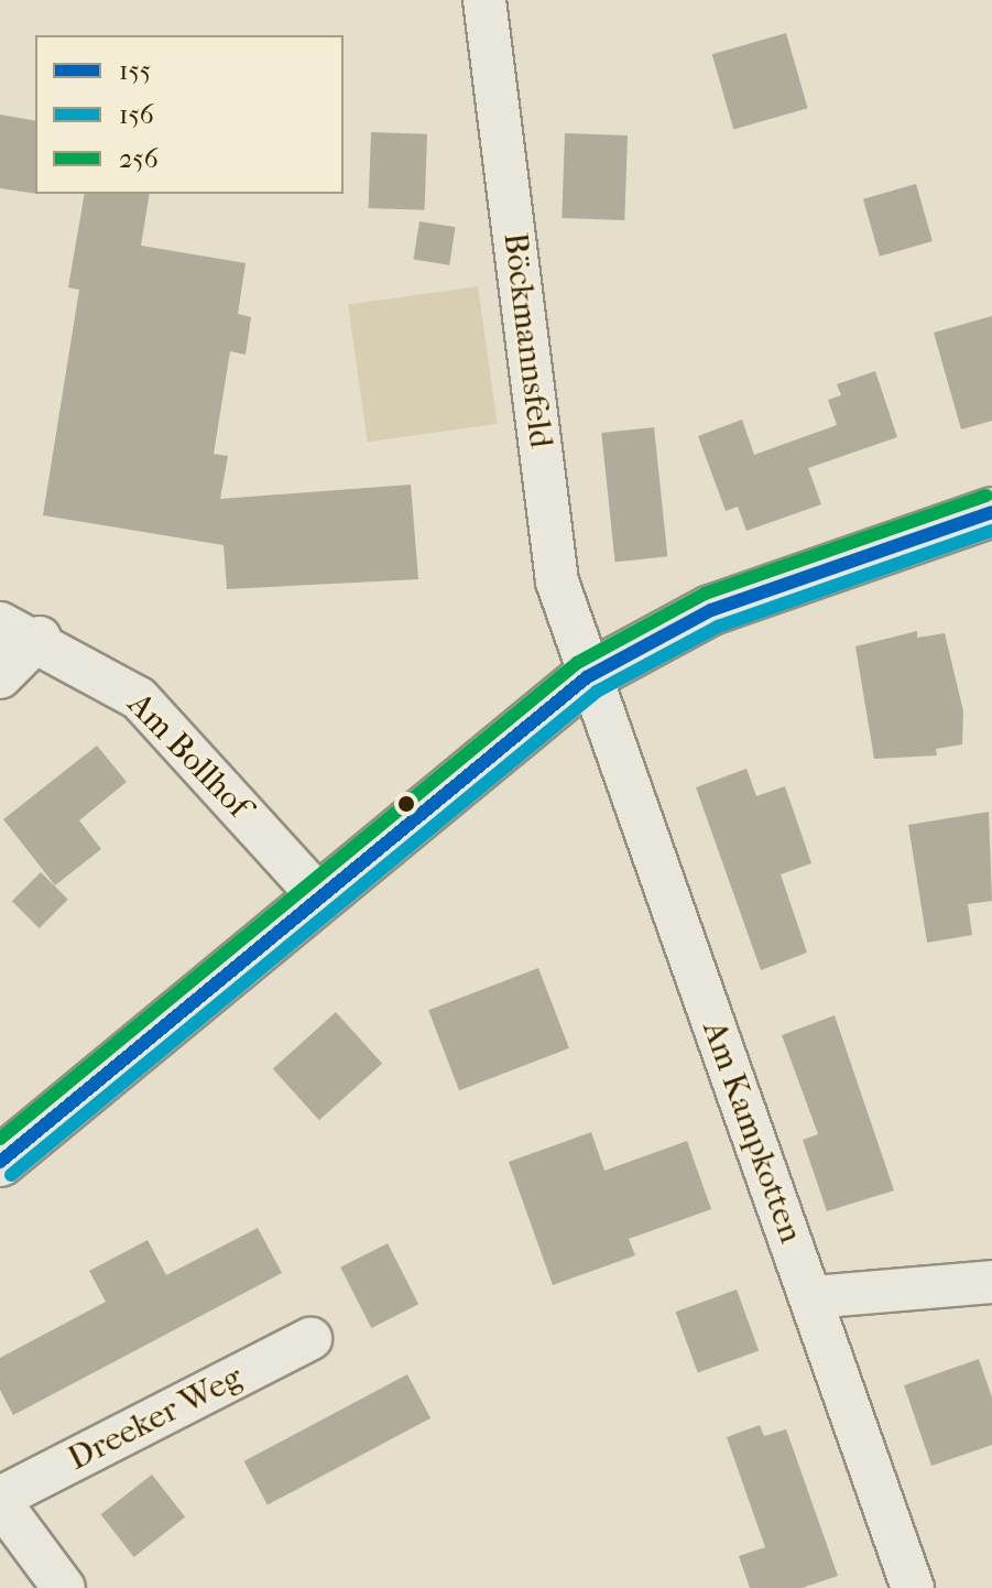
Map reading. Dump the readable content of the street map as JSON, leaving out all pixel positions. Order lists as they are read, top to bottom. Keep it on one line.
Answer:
{"streets":{"street":["Böckmannsfeld","Am Bollhof","Am Kampkotten","Dreeker Weg"]},"crossings":[["Böckmannsfeld","Am Kampkotten"]],"lines":["transit line 256","transit line 155","transit line 156"],"legend":["155","156","256"]}
